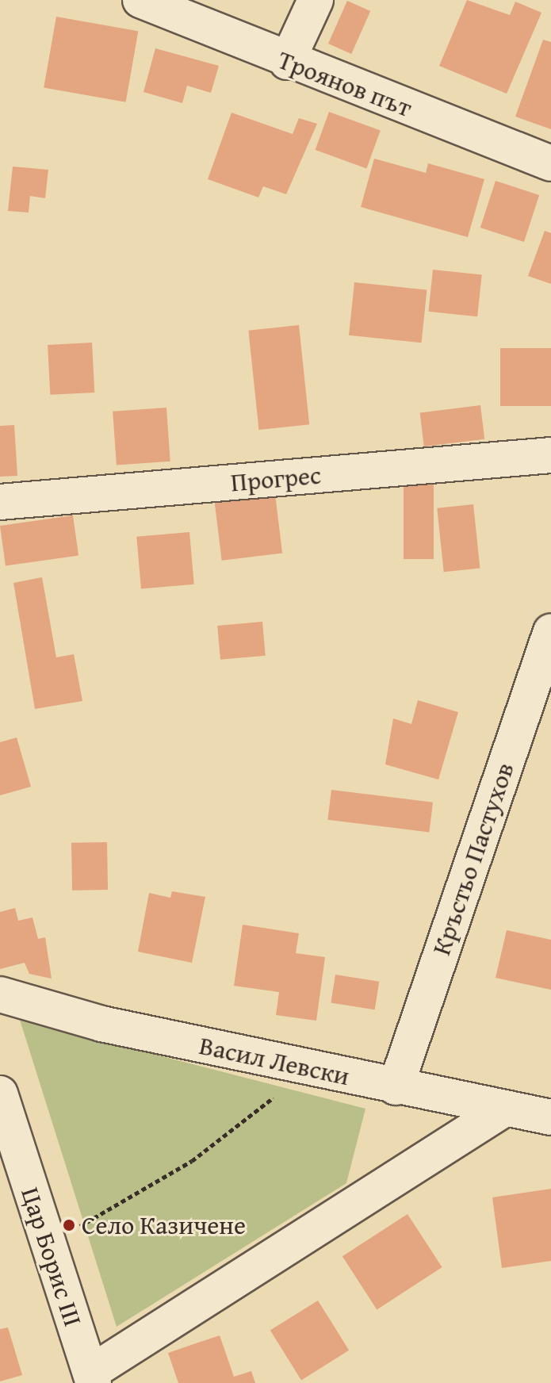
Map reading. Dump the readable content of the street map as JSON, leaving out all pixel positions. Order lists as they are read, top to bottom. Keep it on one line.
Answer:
{"streets":{"street":["Троянов път","Прогрес","Кръстьо Пастухов","Васил Левски","Цар Борис III"]},"crossings":[["Кръстьо Пастухов","Васил Левски"]],"places":["Село Казичене"]}
